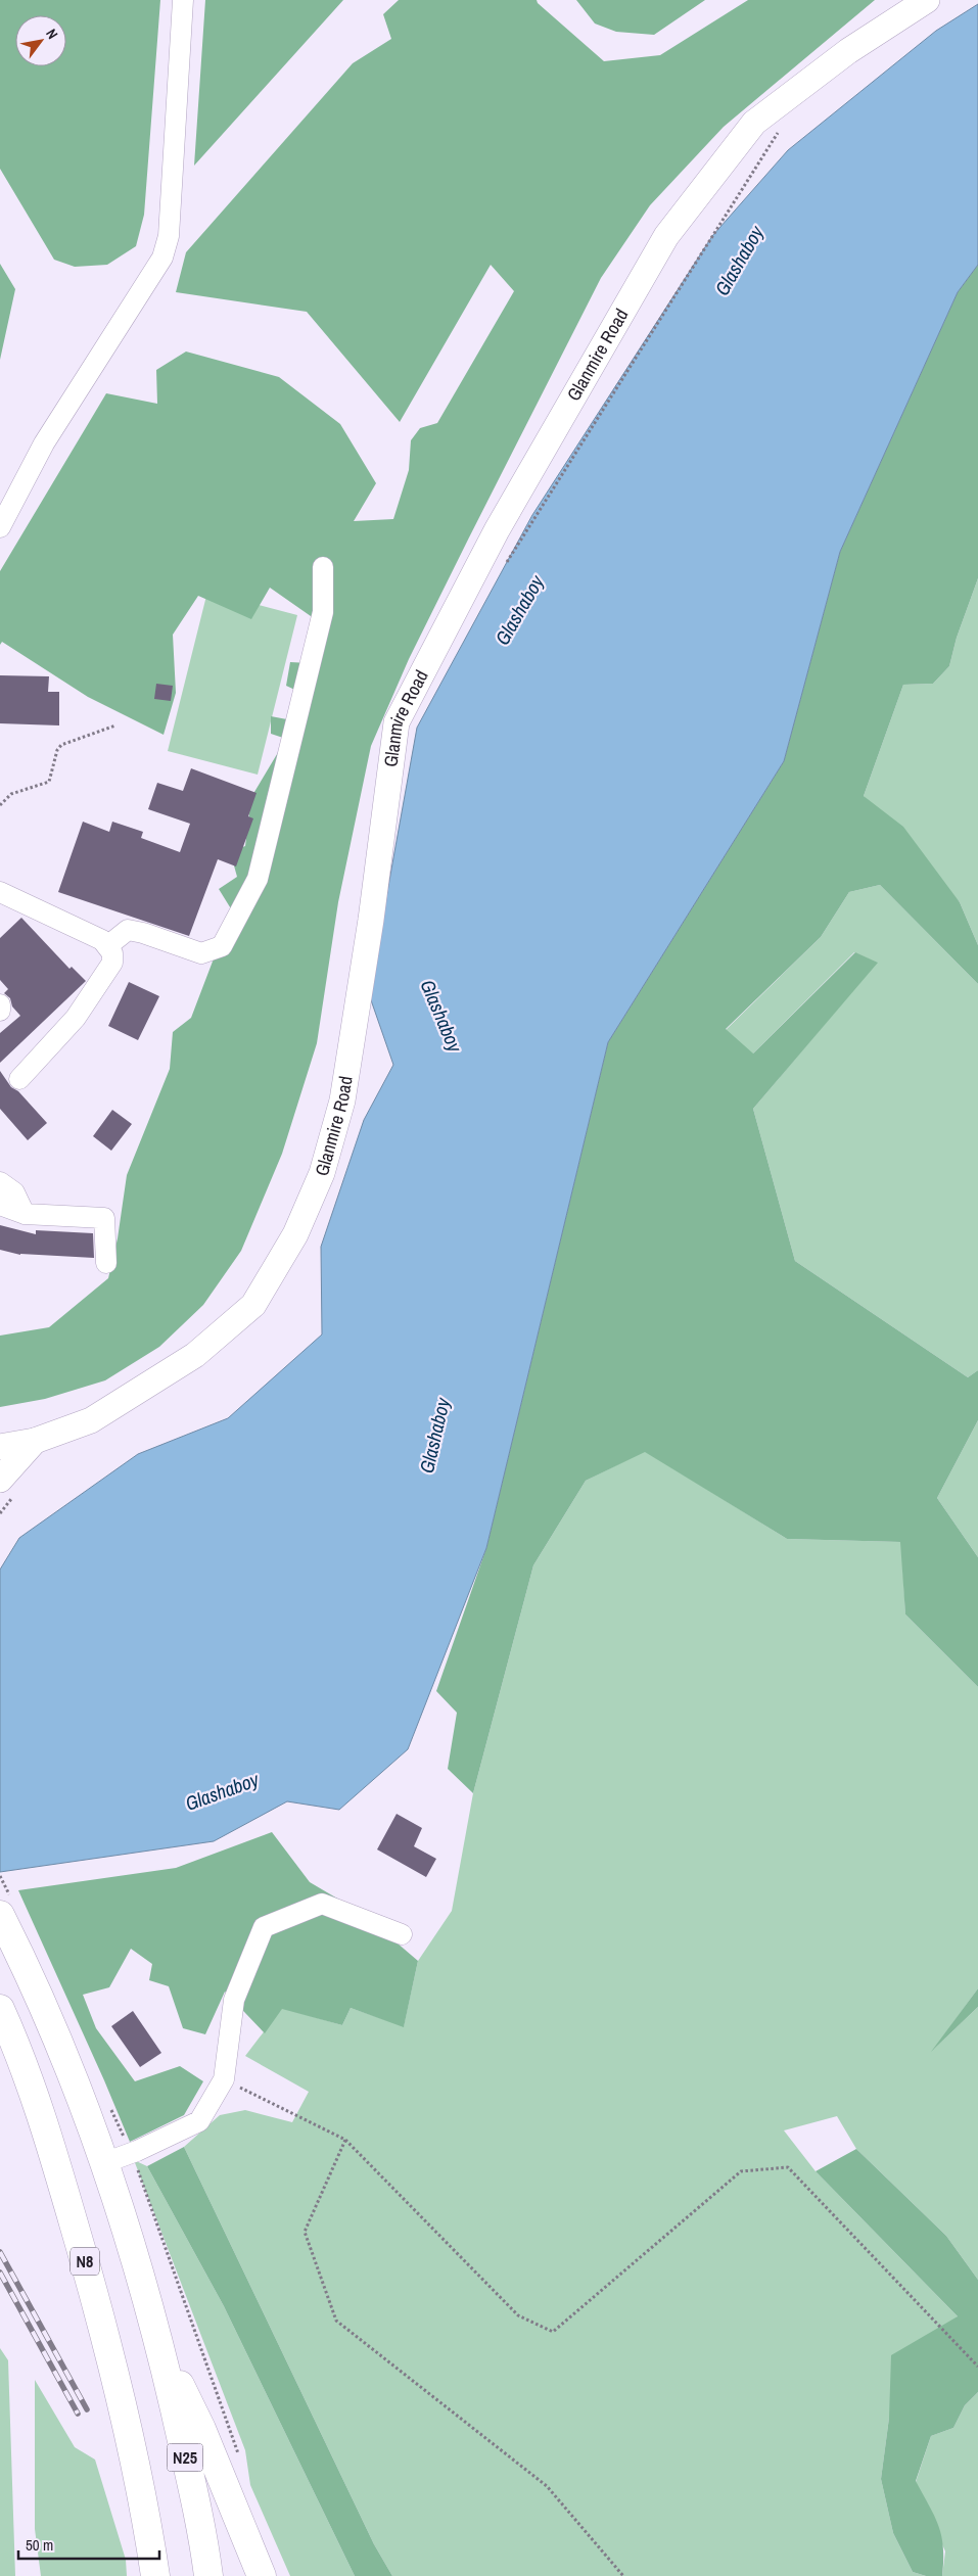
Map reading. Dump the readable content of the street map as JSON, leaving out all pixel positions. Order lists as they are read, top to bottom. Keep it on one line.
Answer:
{"streets":{"highway":["N8","N25"],"main road":["Glanmire Road"]},"water":["Glashaboy"],"scale_bar":"50 m","north":"top right"}
